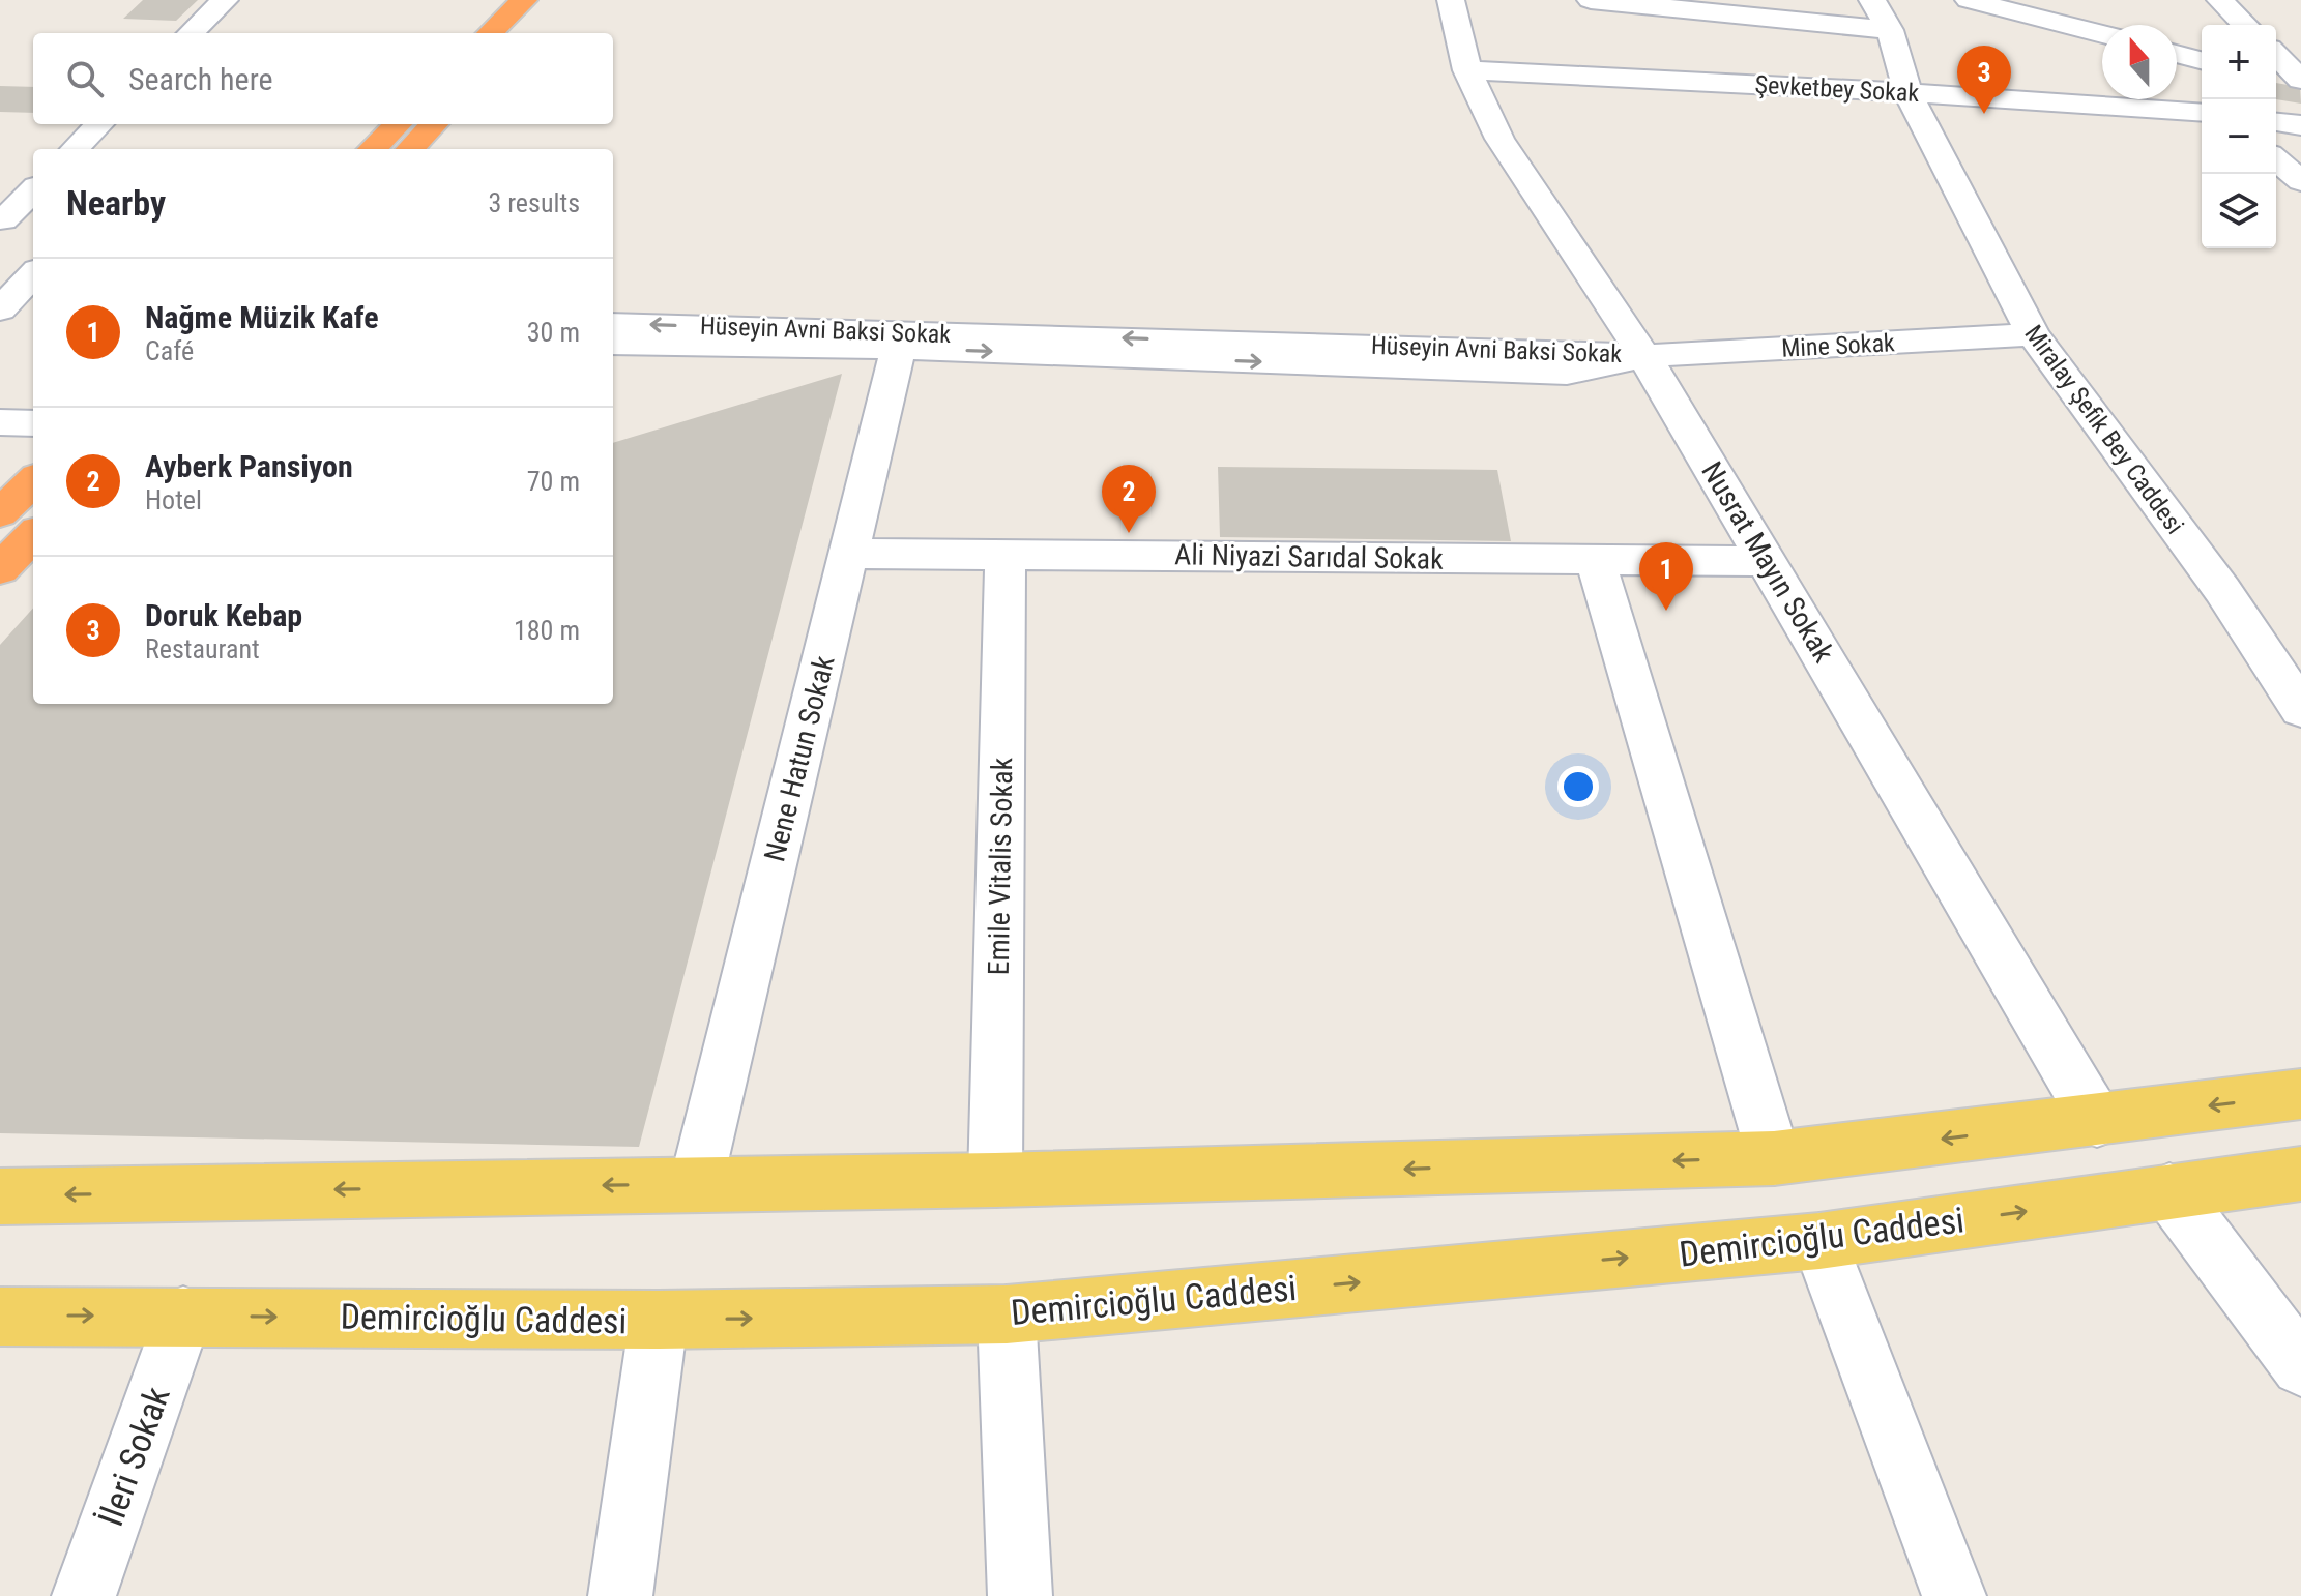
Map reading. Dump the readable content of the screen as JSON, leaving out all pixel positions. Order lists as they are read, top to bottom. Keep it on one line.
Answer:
{"streets":{"main road":["Demircioğlu Caddesi"],"street":["Şevketbey Sokak","Hüseyin Avni Baksi Sokak","Mine Sokak","Miralay Şefik Bey Caddesi","Ali Niyazi Sarıdal Sokak","Nusrat Mayın Sokak","Nene Hatun Sokak","Emile Vitalis Sokak","İleri Sokak"]},"crossings":[["Şevketbey Sokak","Miralay Şefik Bey Caddesi"],["Şevketbey Sokak","Nusrat Mayın Sokak"],["Hüseyin Avni Baksi Sokak","Mine Sokak"],["Hüseyin Avni Baksi Sokak","Nusrat Mayın Sokak"],["Hüseyin Avni Baksi Sokak","Nene Hatun Sokak"],["Mine Sokak","Miralay Şefik Bey Caddesi"],["Mine Sokak","Nusrat Mayın Sokak"],["Ali Niyazi Sarıdal Sokak","Nusrat Mayın Sokak"],["Ali Niyazi Sarıdal Sokak","Nene Hatun Sokak"],["Ali Niyazi Sarıdal Sokak","Emile Vitalis Sokak"],["Demircioğlu Caddesi","İleri Sokak"]],"north":"top","page":{"map_buttons":["+","−"],"search":"Search here","pins":["3","2","1"],"heading":["Nearby","3 results"],"list":[{"mark":"1","name":"Nağme Müzik Kafe","note":"Café","value":"30 m"},{"mark":"2","name":"Ayberk Pansiyon","note":"Hotel","value":"70 m"},{"mark":"3","name":"Doruk Kebap","note":"Restaurant","value":"180 m"}]}}
